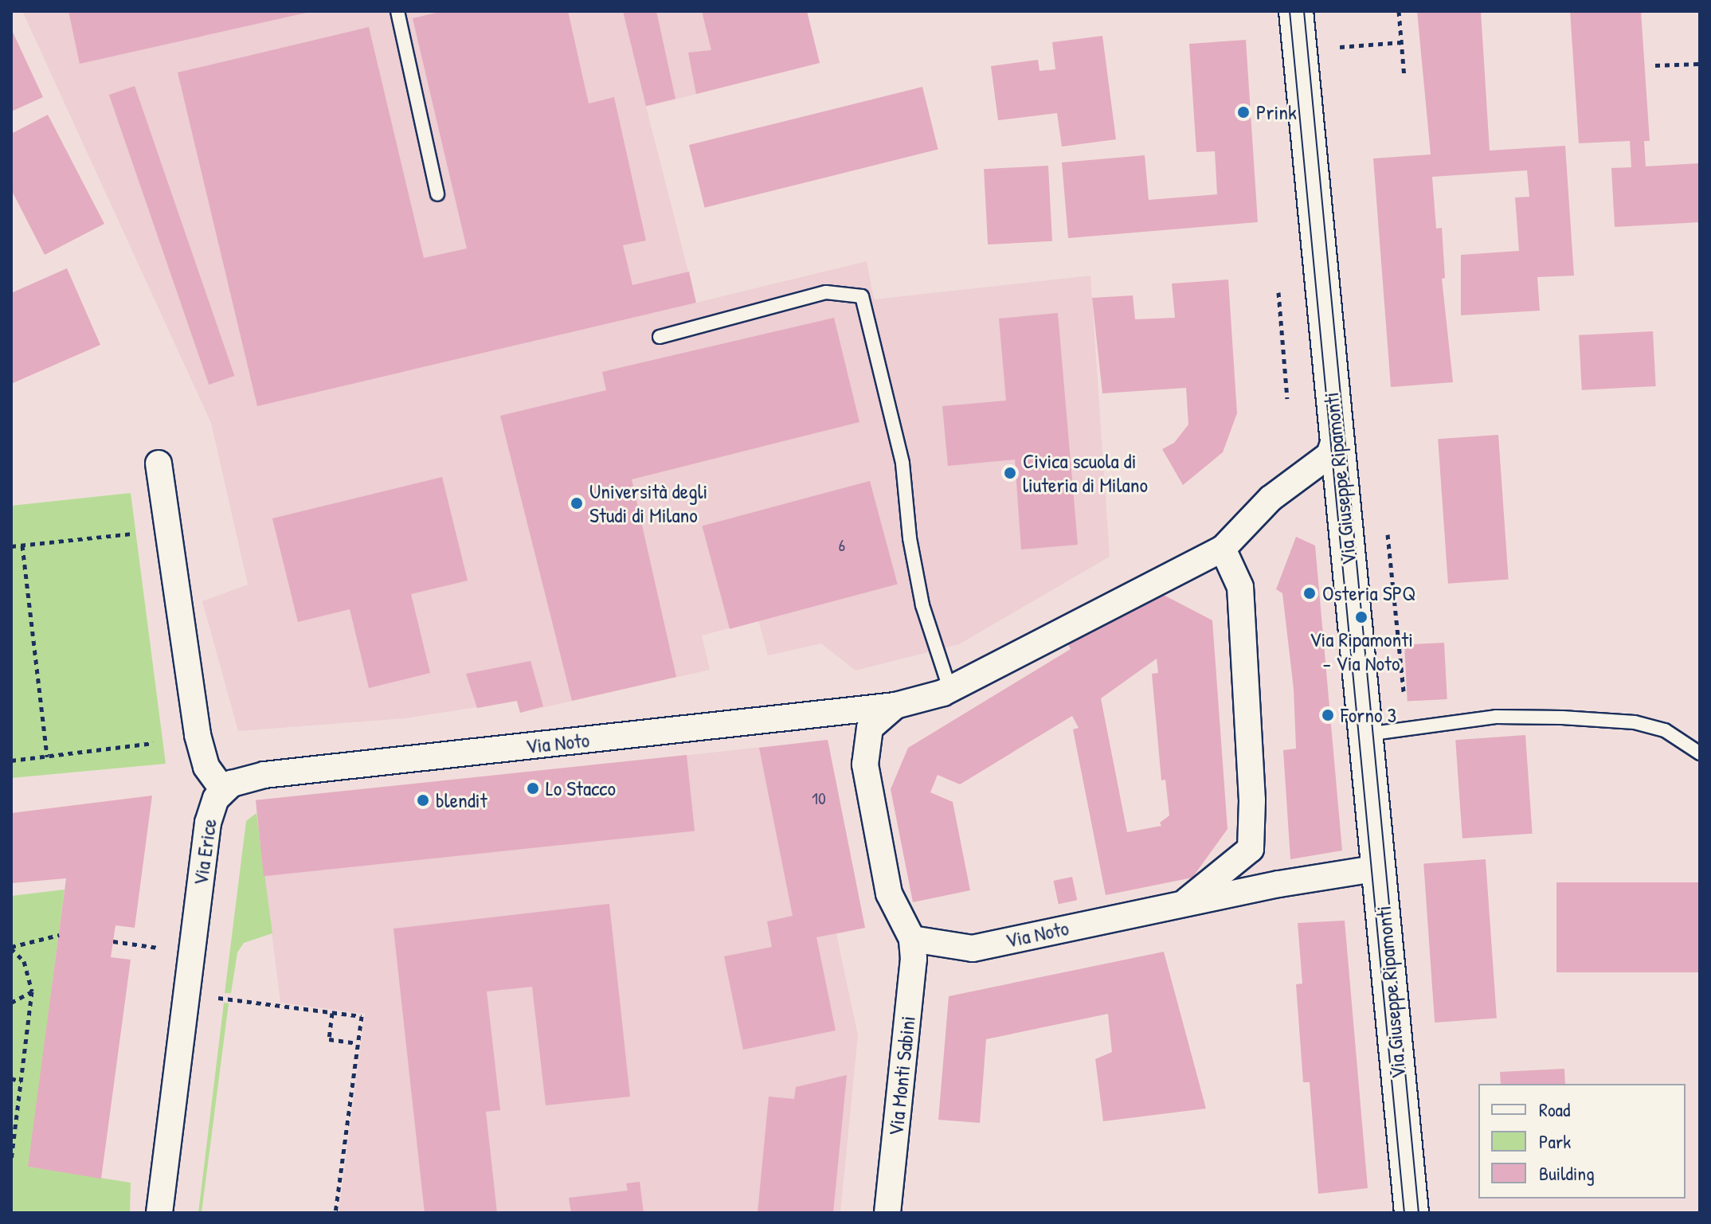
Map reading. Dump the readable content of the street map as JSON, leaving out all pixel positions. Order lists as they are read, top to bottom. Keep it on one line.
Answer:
{"streets":{"street":["Via Giuseppe Ripamonti","Via Noto","Via Erice","Via Monti Sabini"]},"crossings":[["Via Giuseppe Ripamonti","Via Noto"],["Via Noto","Via Erice"],["Via Noto","Via Monti Sabini"]],"places":["Prink","Civica scuola di liuteria di Milano","Università degli Studi di Milano","Osteria SPQ","Via Ripamonti - Via Noto","Forno 3","Lo Stacco","blendit"],"house_numbers":["6","10"],"legend":["Road","Park","Building"]}
